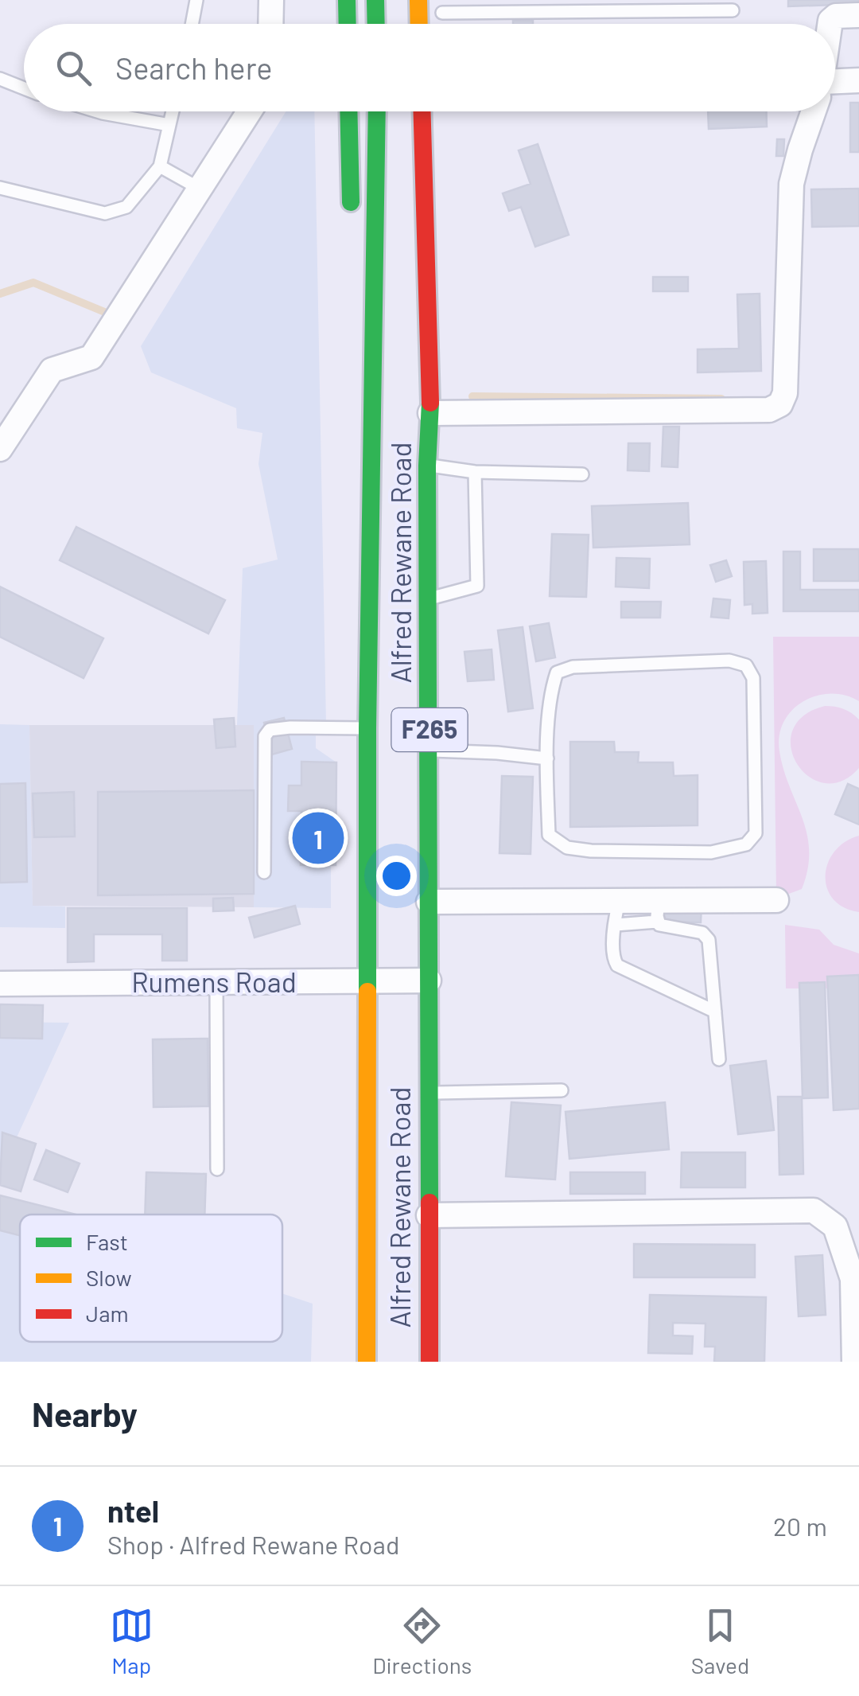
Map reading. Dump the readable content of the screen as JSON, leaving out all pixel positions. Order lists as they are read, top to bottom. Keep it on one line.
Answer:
{"streets":{"main road":["Alfred Rewane Road","F265"],"street":["Rumens Road"]},"crossings":[["Alfred Rewane Road","Rumens Road"]],"legend":["Fast","Slow","Jam"],"page":{"search":"Search here","pins":"1","heading":"Nearby","list":[{"mark":"1","name":"ntel","note":"Shop · Alfred Rewane Road","value":"20 m"}],"nav":["Map","Directions","Saved"]}}
